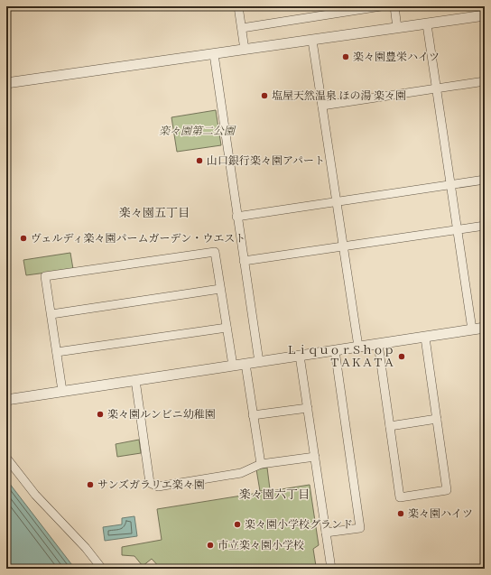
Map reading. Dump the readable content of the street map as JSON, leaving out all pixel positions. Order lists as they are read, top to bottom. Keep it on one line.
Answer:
{"districts":["楽々園五丁目","楽々園六丁目"],"parks":["楽々園第二公園"],"places":["楽々園豊栄ハイツ","塩屋天然温泉 ほの湯 楽々園","山口銀行楽々園アパート","ヴェルディ楽々園パームガーデン・ウエスト","ＬｉｑｕｏｒＳｈｏｐ ＴＡＫＡＴＡ","楽々園ルンビニ幼稚園","サンズガラリエ楽々園","楽々園ハイツ","楽々園小学校グランド","市立楽々園小学校"]}
